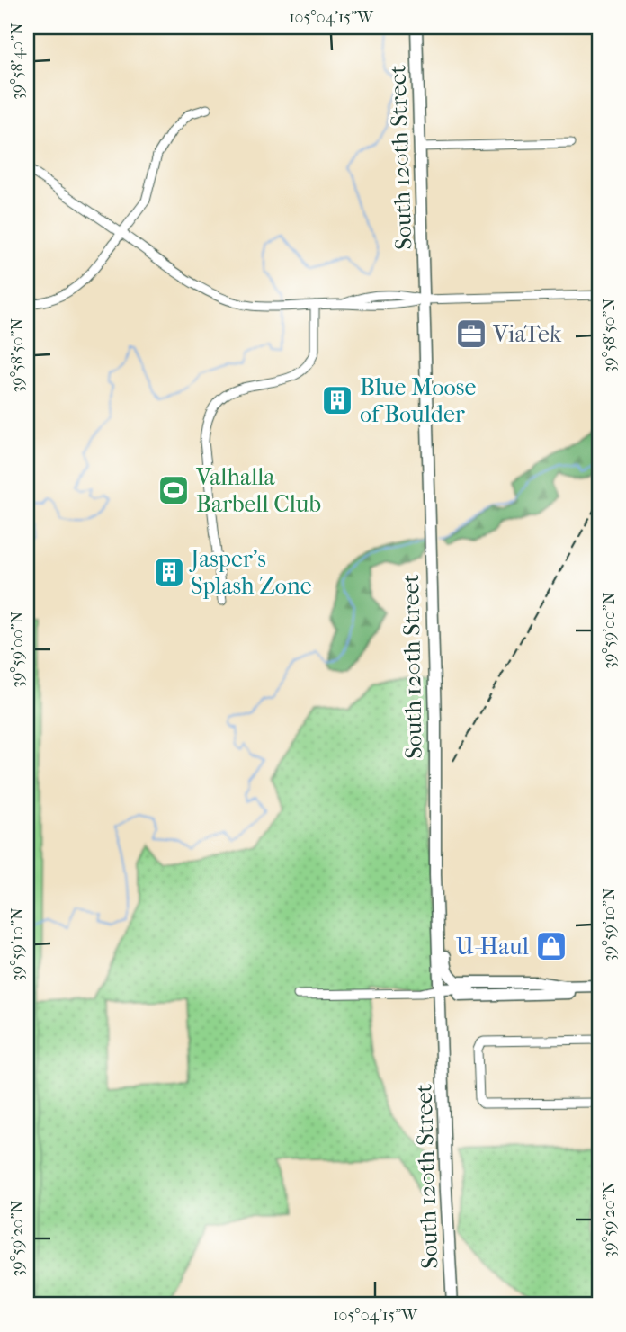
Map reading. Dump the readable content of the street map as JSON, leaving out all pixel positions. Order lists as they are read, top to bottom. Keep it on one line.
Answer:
{"streets":{"main road":["South 120th Street"]},"places":{"office":["ViaTek"],"building":["Blue Moose of Boulder","Jasper's Splash Zone"],"sports":["Valhalla Barbell Club"],"shop":["U-Haul"]},"coordinates":["105°04'15\"W","39°58'40\"N","39°58'50\"N","39°59'00\"N","39°59'10\"N","39°59'20\"N"]}
